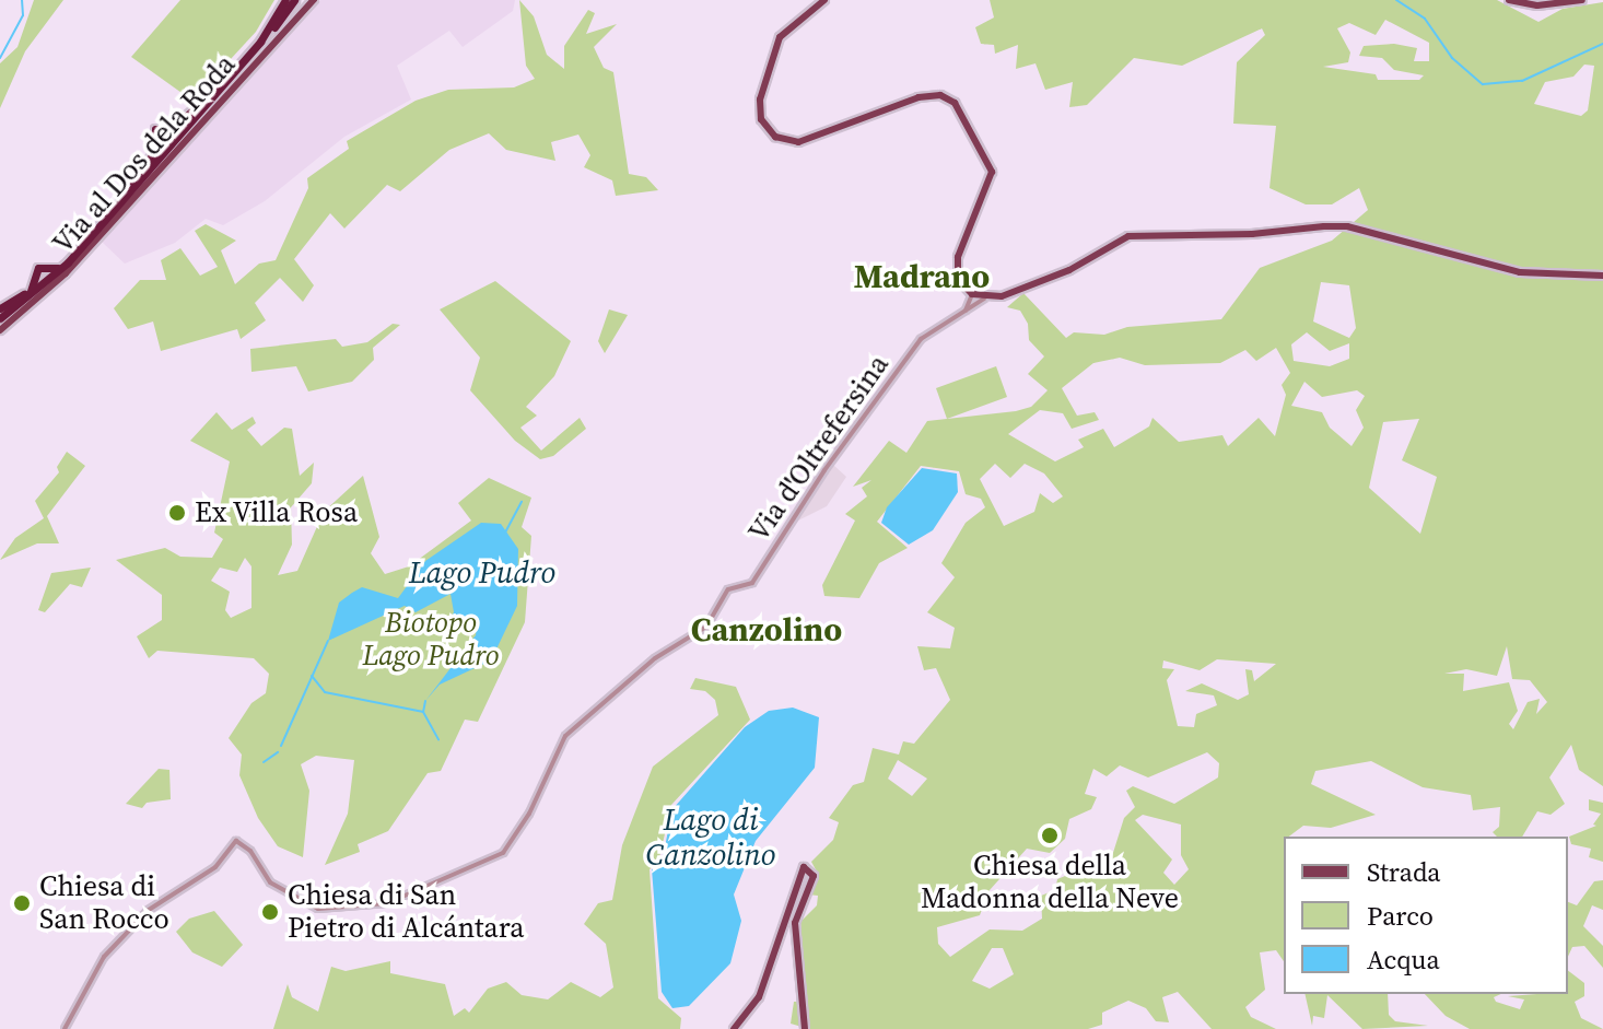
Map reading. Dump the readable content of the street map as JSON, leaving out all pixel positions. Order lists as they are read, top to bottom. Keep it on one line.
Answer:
{"streets":{"main road":["Via al Dos dela Roda"],"street":["Via d'Oltrefersina"]},"districts":["Madrano","Canzolino"],"water":["Lago Pudro","Lago di Canzolino"],"parks":["Biotopo Lago Pudro"],"places":["Ex Villa Rosa","Chiesa della Madonna della Neve","Chiesa di San Rocco","Chiesa di San Pietro di Alcántara"],"legend":["Strada","Parco","Acqua"]}
